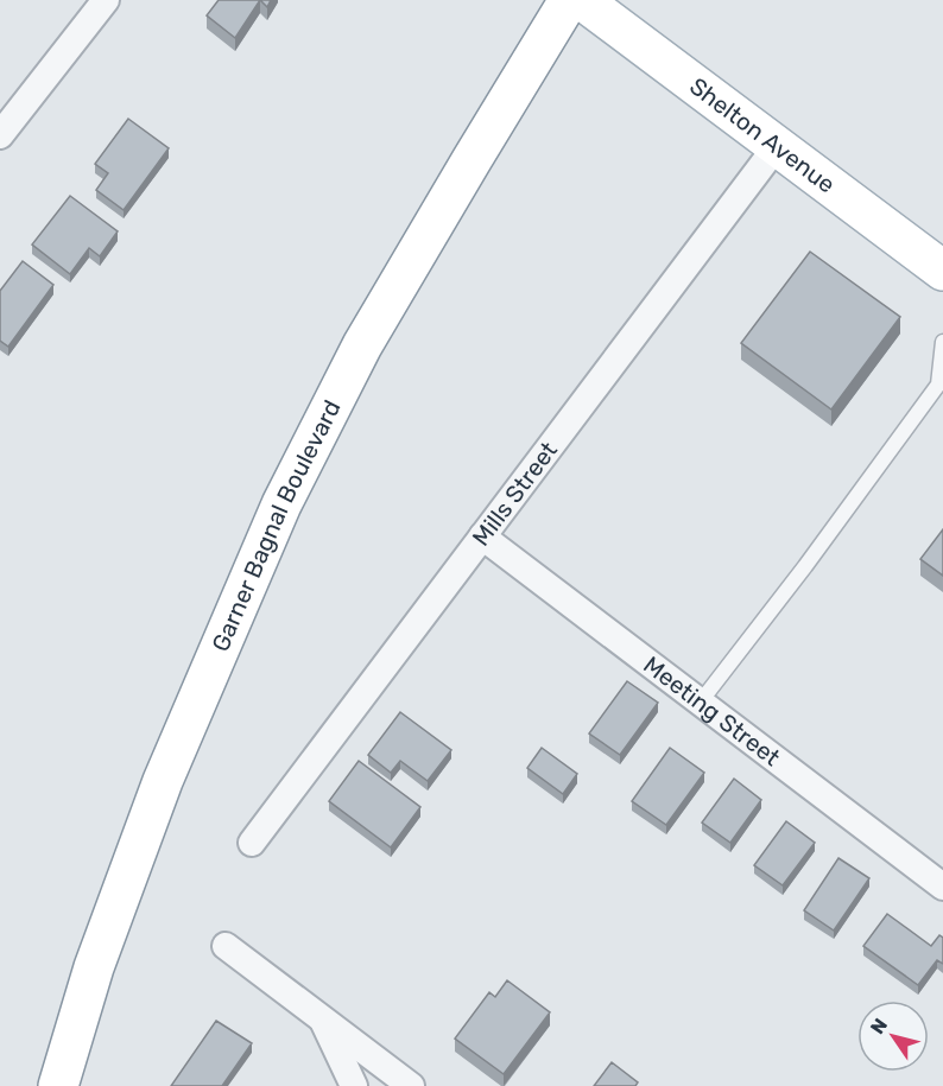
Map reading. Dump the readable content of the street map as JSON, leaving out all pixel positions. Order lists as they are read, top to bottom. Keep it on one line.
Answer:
{"streets":{"main road":["Shelton Avenue","Garner Bagnal Boulevard"],"street":["Mills Street","Meeting Street"]},"crossings":[["Shelton Avenue","Mills Street"],["Mills Street","Meeting Street"]],"north":"top left"}
